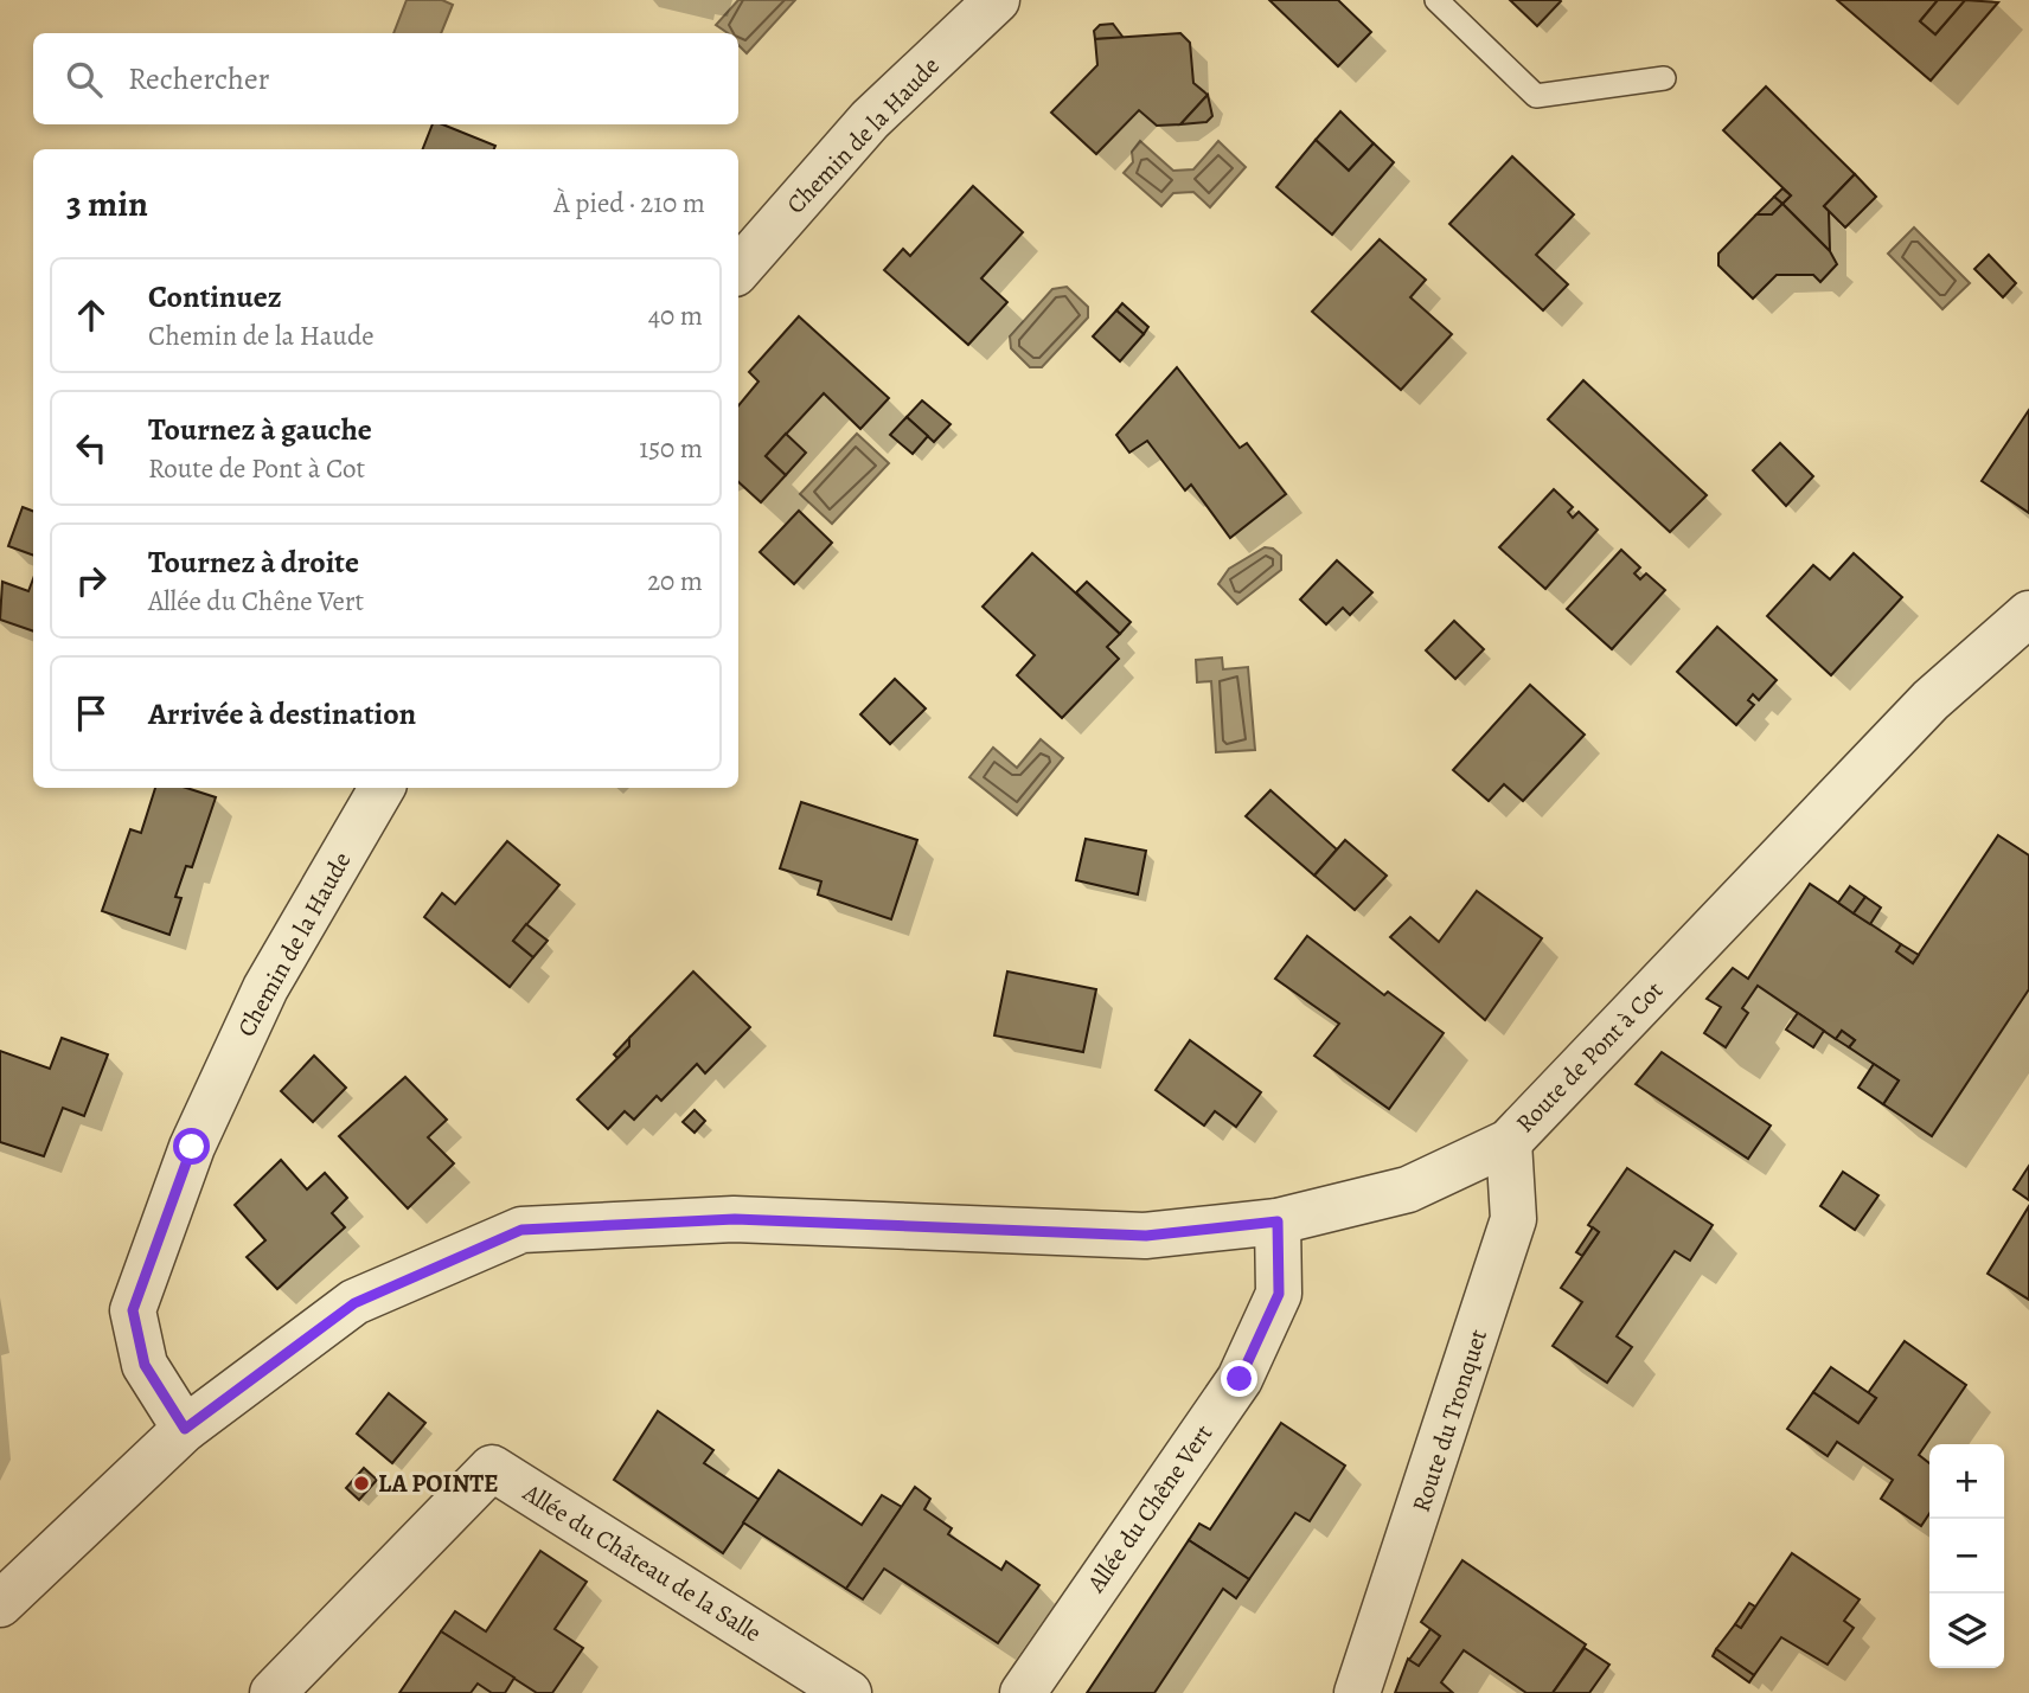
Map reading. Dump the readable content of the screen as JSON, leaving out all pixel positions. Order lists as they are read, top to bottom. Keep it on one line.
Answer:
{"streets":{"street":["Chemin de la Haude","Route de Pont à Cot","Route du Tronquet","Allée du Chêne Vert","Allée du Château de la Salle"]},"crossings":[["Chemin de la Haude","Route de Pont à Cot"],["Route de Pont à Cot","Route du Tronquet"],["Route de Pont à Cot","Allée du Chêne Vert"]],"places":["LA POINTE"],"page":{"search":"Rechercher","heading":["3 min","À pied · 210 m"],"list":[["Continuez","Chemin de la Haude","40 m"],["Tournez à gauche","Route de Pont à Cot","150 m"],["Tournez à droite","Allée du Chêne Vert","20 m"],"Arrivée à destination"],"map_buttons":["+","−"]}}
